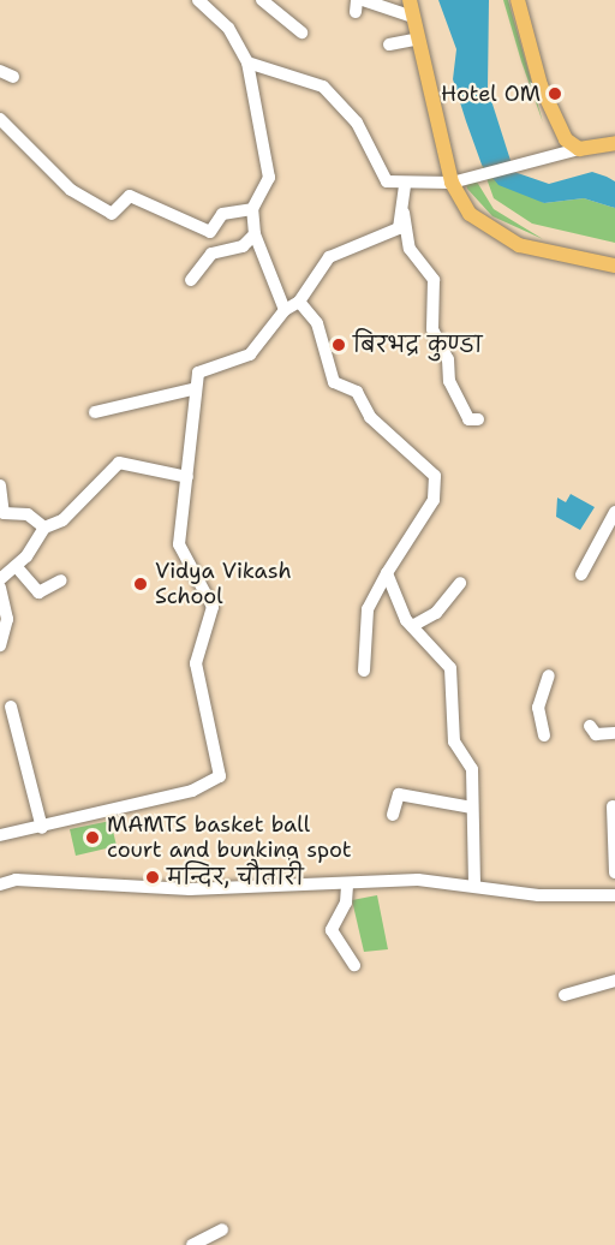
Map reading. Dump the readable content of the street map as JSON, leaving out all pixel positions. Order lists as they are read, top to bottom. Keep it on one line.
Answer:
{"places":["Hotel OM","बिरभद्र कुण्डा","Vidya Vikash School","MAMTS basket ball court and bunking spot","मन्दिर, चौतारी"]}
